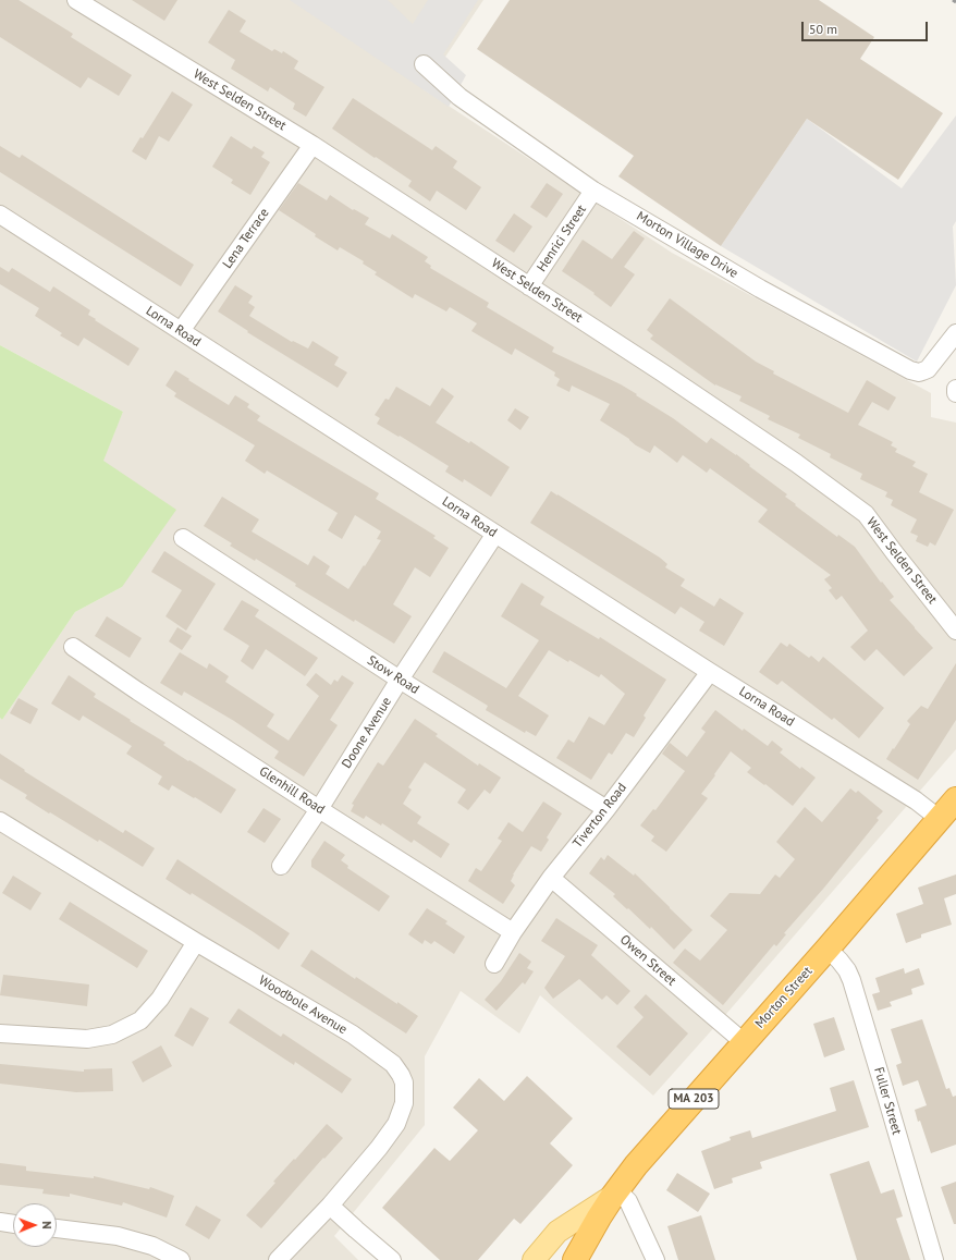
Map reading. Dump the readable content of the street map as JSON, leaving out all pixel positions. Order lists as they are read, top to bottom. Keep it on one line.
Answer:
{"streets":{"highway":["Morton Street","MA 203"],"street":["West Selden Street","Lena Terrace","Henrici Street","Morton Village Drive","Lorna Road","Stow Road","Doone Avenue","Glenhill Road","Tiverton Road","Owen Street","Woodbole Avenue","Fuller Street"]},"crossings":[["West Selden Street","Lena Terrace"],["West Selden Street","Henrici Street"],["Lena Terrace","Lorna Road"],["Henrici Street","Morton Village Drive"],["Lorna Road","Doone Avenue"],["Lorna Road","Tiverton Road"],["Lorna Road","Morton Street"],["Stow Road","Doone Avenue"],["Stow Road","Tiverton Road"],["Doone Avenue","Glenhill Road"],["Glenhill Road","Tiverton Road"],["Tiverton Road","Owen Street"],["Owen Street","Morton Street"],["Morton Street","Fuller Street"]],"scale_bar":"50 m","north":"right"}
